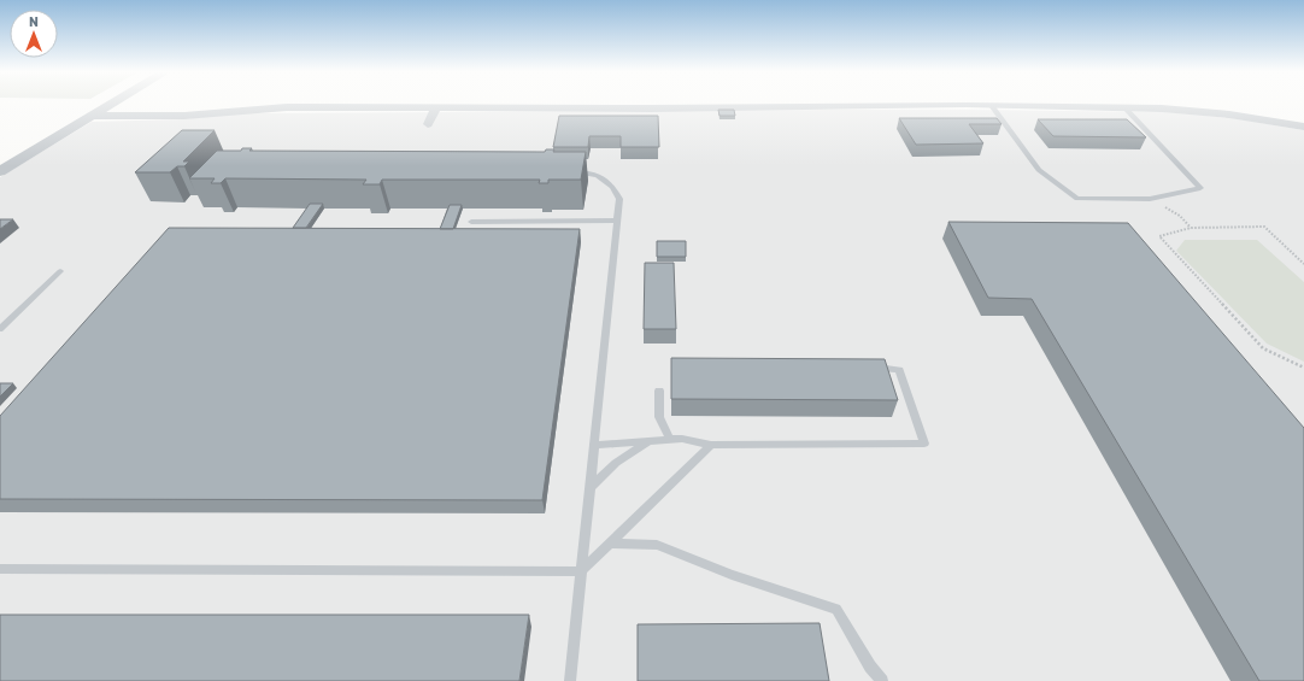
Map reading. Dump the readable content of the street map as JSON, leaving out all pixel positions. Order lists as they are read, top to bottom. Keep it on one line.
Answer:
{"north":"top"}
